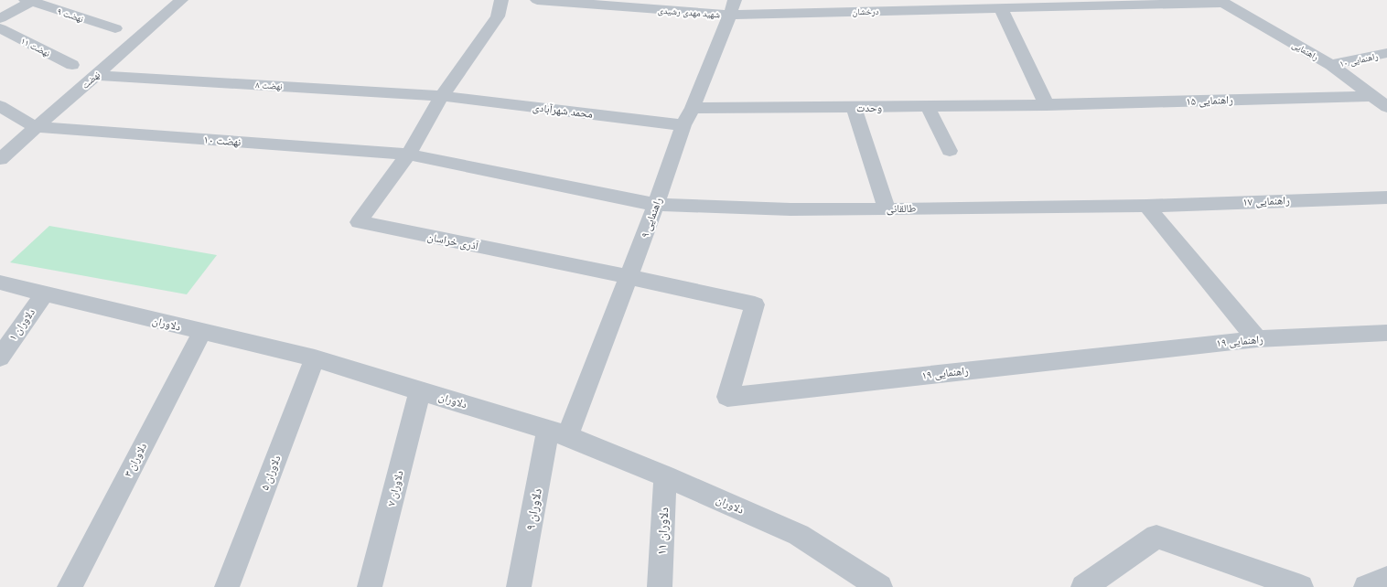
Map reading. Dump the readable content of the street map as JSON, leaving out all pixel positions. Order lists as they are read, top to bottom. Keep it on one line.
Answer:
{"streets":{"street":["درخشان","شهید مهدی رشیدی","نهضت ۹","نهضت ۱۱","راهنمایی","راهنمایی ۱۰","نهضت","نهضت ۸","راهنمایی ۱۵","وحدت","محمد شهرآبادی","نهضت ۱۰","راهنمایی ۱۷","طالقانی","راهنمایی ۹","آذری خراسان","دلاوران","دلاوران ۱","راهنمایی ۱۹","دلاوران ۳","دلاوران ۵","دلاوران ۷","دلاوران ۹","دلاوران ۱۱"]},"crossings":[["درخشان","شهید مهدی رشیدی"],["درخشان","راهنمایی"],["درخشان","راهنمایی ۹"],["شهید مهدی رشیدی","راهنمایی ۹"],["راهنمایی","راهنمایی ۱۰"],["راهنمایی","راهنمایی ۱۵"],["نهضت","نهضت ۸"],["نهضت","نهضت ۱۰"],["نهضت ۸","محمد شهرآبادی"],["راهنمایی ۱۵","وحدت"],["وحدت","راهنمایی ۹"],["محمد شهرآبادی","راهنمایی ۹"],["نهضت ۱۰","طالقانی"],["نهضت ۱۰","راهنمایی ۹"],["نهضت ۱۰","آذری خراسان"],["راهنمایی ۱۷","طالقانی"],["طالقانی","راهنمایی ۹"],["راهنمایی ۹","آذری خراسان"],["راهنمایی ۹","دلاوران"],["راهنمایی ۹","راهنمایی ۱۹"],["راهنمایی ۹","دلاوران ۹"],["آذری خراسان","راهنمایی ۱۹"],["دلاوران","دلاوران ۱"],["دلاوران","دلاوران ۳"],["دلاوران","دلاوران ۵"],["دلاوران","دلاوران ۷"],["دلاوران","دلاوران ۹"],["دلاوران","دلاوران ۱۱"]]}
